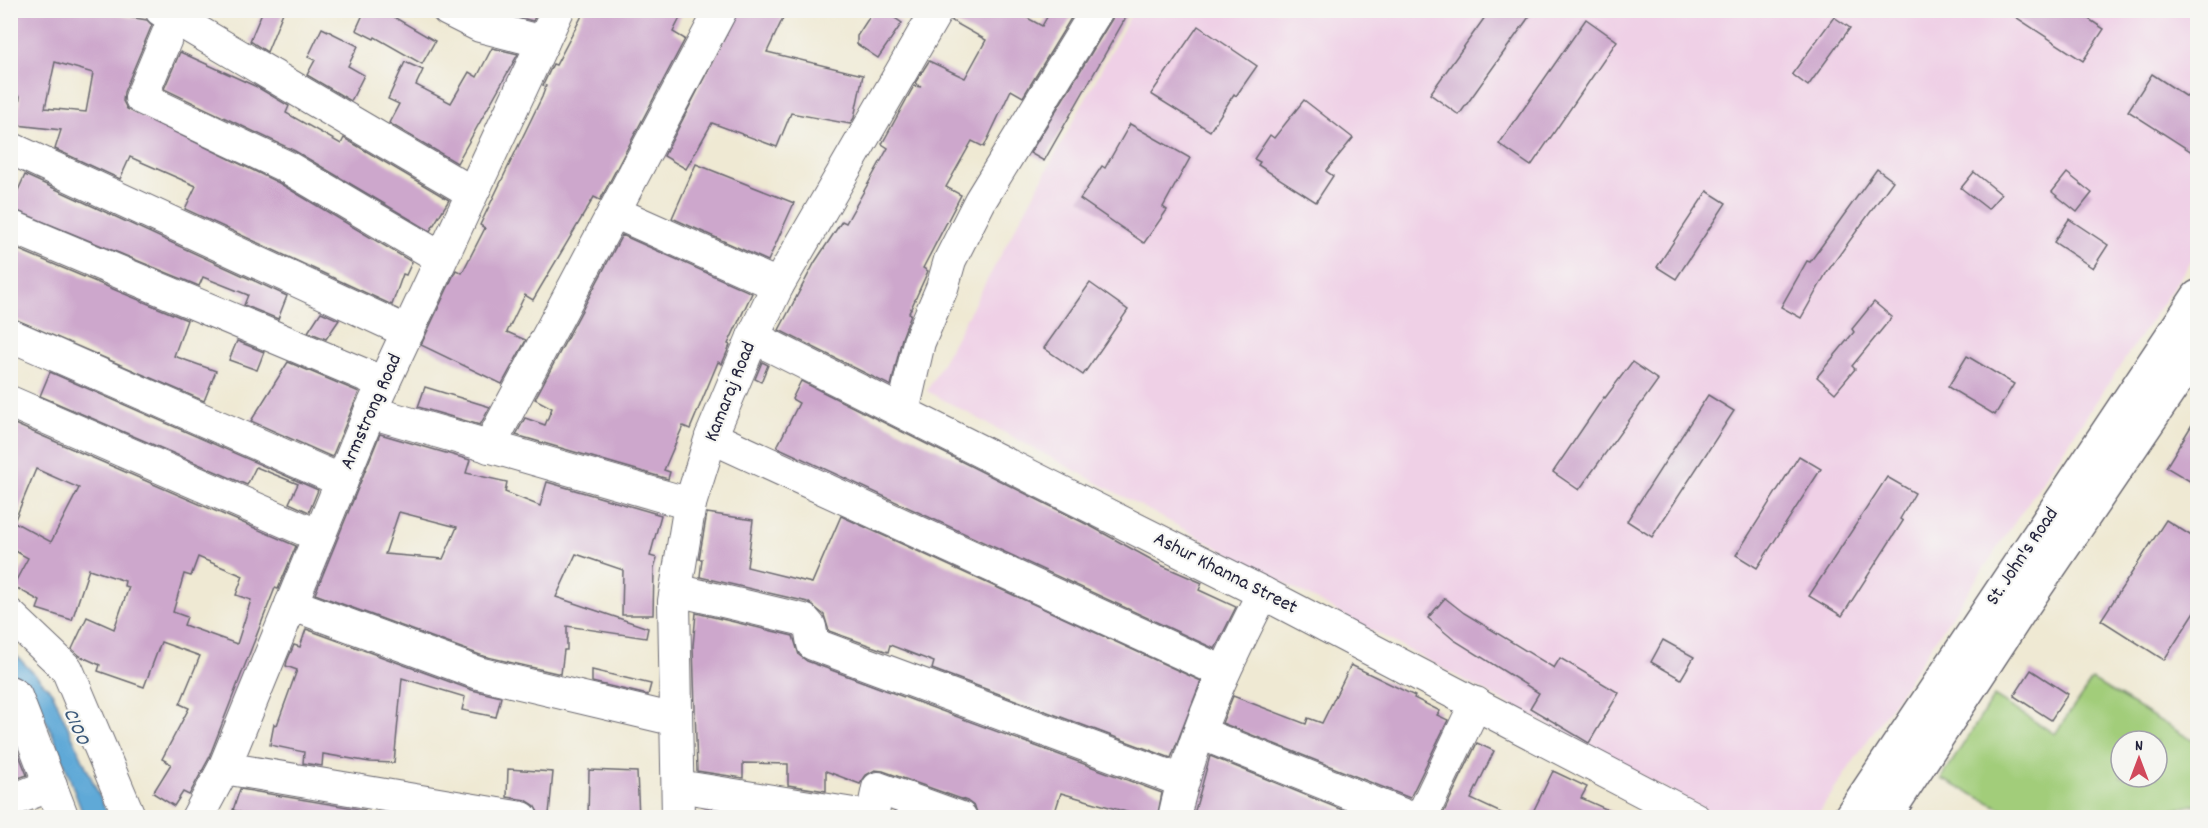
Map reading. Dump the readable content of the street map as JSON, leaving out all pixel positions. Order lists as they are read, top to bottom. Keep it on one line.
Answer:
{"streets":{"main road":["St. John's Road"],"street":["Kamaraj Road","Armstrong Road","Ashur Khanna Street"]},"crossings":[["Kamaraj Road","Ashur Khanna Street"]],"water":["C100"],"north":"top"}
